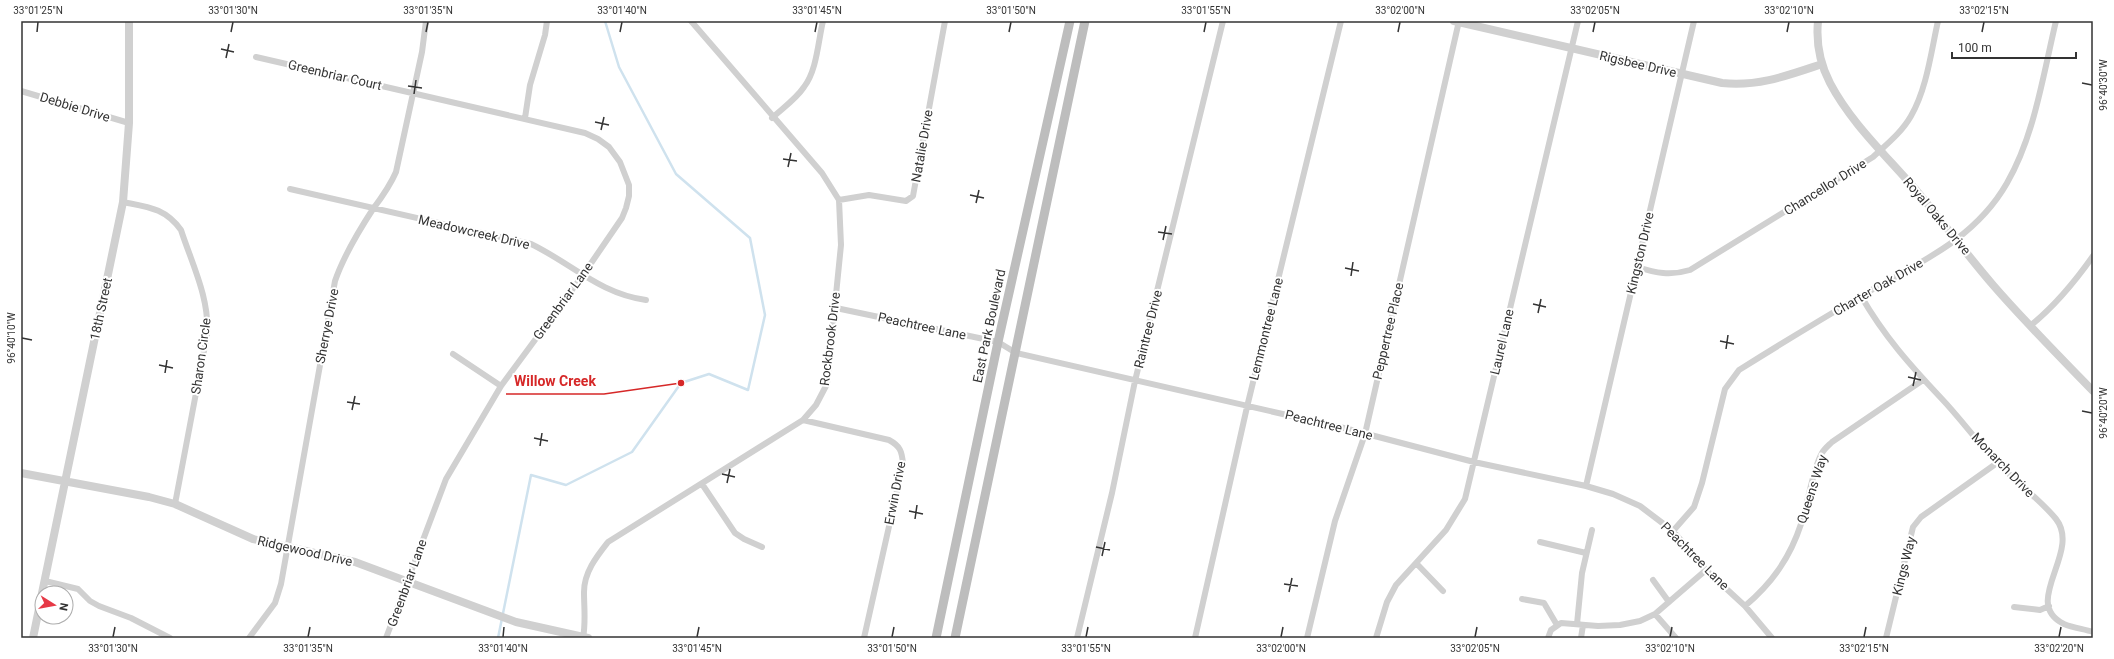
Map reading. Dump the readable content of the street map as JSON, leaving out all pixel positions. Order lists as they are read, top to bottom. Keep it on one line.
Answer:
{"streets":{"main road":["East Park Boulevard"],"street":["Rigsbee Drive","Greenbriar Court","Debbie Drive","Natalie Drive","Chancellor Drive","Royal Oaks Drive","Meadowcreek Drive","Kingston Drive","Charter Oak Drive","Greenbriar Lane","18th Street","Sherrye Drive","Peachtree Lane","Raintree Drive","Lemmontree Lane","Peppertree Place","Rockbrook Drive","Laurel Lane","Sharon Circle","Monarch Drive","Queens Way","Erwin Drive","Ridgewood Drive","Kings Way"]},"crossings":[["Rigsbee Drive","Royal Oaks Drive"],["Rigsbee Drive","Kingston Drive"],["Rigsbee Drive","Peppertree Place"],["Rigsbee Drive","Laurel Lane"],["Greenbriar Court","Greenbriar Lane"],["Greenbriar Court","Sherrye Drive"],["Debbie Drive","18th Street"],["Natalie Drive","Rockbrook Drive"],["Chancellor Drive","Royal Oaks Drive"],["Chancellor Drive","Kingston Drive"],["Royal Oaks Drive","Charter Oak Drive"],["Meadowcreek Drive","Greenbriar Lane"],["Meadowcreek Drive","Sherrye Drive"],["Kingston Drive","Peachtree Lane"],["Charter Oak Drive","Peachtree Lane"],["Charter Oak Drive","Monarch Drive"],["Greenbriar Lane","Sherrye Drive"],["Greenbriar Lane","Ridgewood Drive"],["18th Street","Sharon Circle"],["18th Street","Ridgewood Drive"],["Sherrye Drive","Ridgewood Drive"],["Peachtree Lane","East Park Boulevard"],["Peachtree Lane","Raintree Drive"],["Peachtree Lane","Lemmontree Lane"],["Peachtree Lane","Peppertree Place"],["Peachtree Lane","Rockbrook Drive"],["Peachtree Lane","Laurel Lane"],["Peachtree Lane","Queens Way"],["Rockbrook Drive","Erwin Drive"],["Rockbrook Drive","Ridgewood Drive"],["Sharon Circle","Ridgewood Drive"],["Monarch Drive","Queens Way"],["Monarch Drive","Kings Way"]],"places":["Willow Creek"],"scale_bar":"100 m","north":"right","coordinates":["33°01'25\"N","33°01'30\"N","33°01'35\"N","33°01'40\"N","33°01'45\"N","33°01'50\"N","33°01'55\"N","33°02'00\"N","33°02'05\"N","33°02'10\"N","33°02'15\"N","96°40'30\"W","96°40'10\"W","96°40'20\"W","33°02'20\"N"]}
